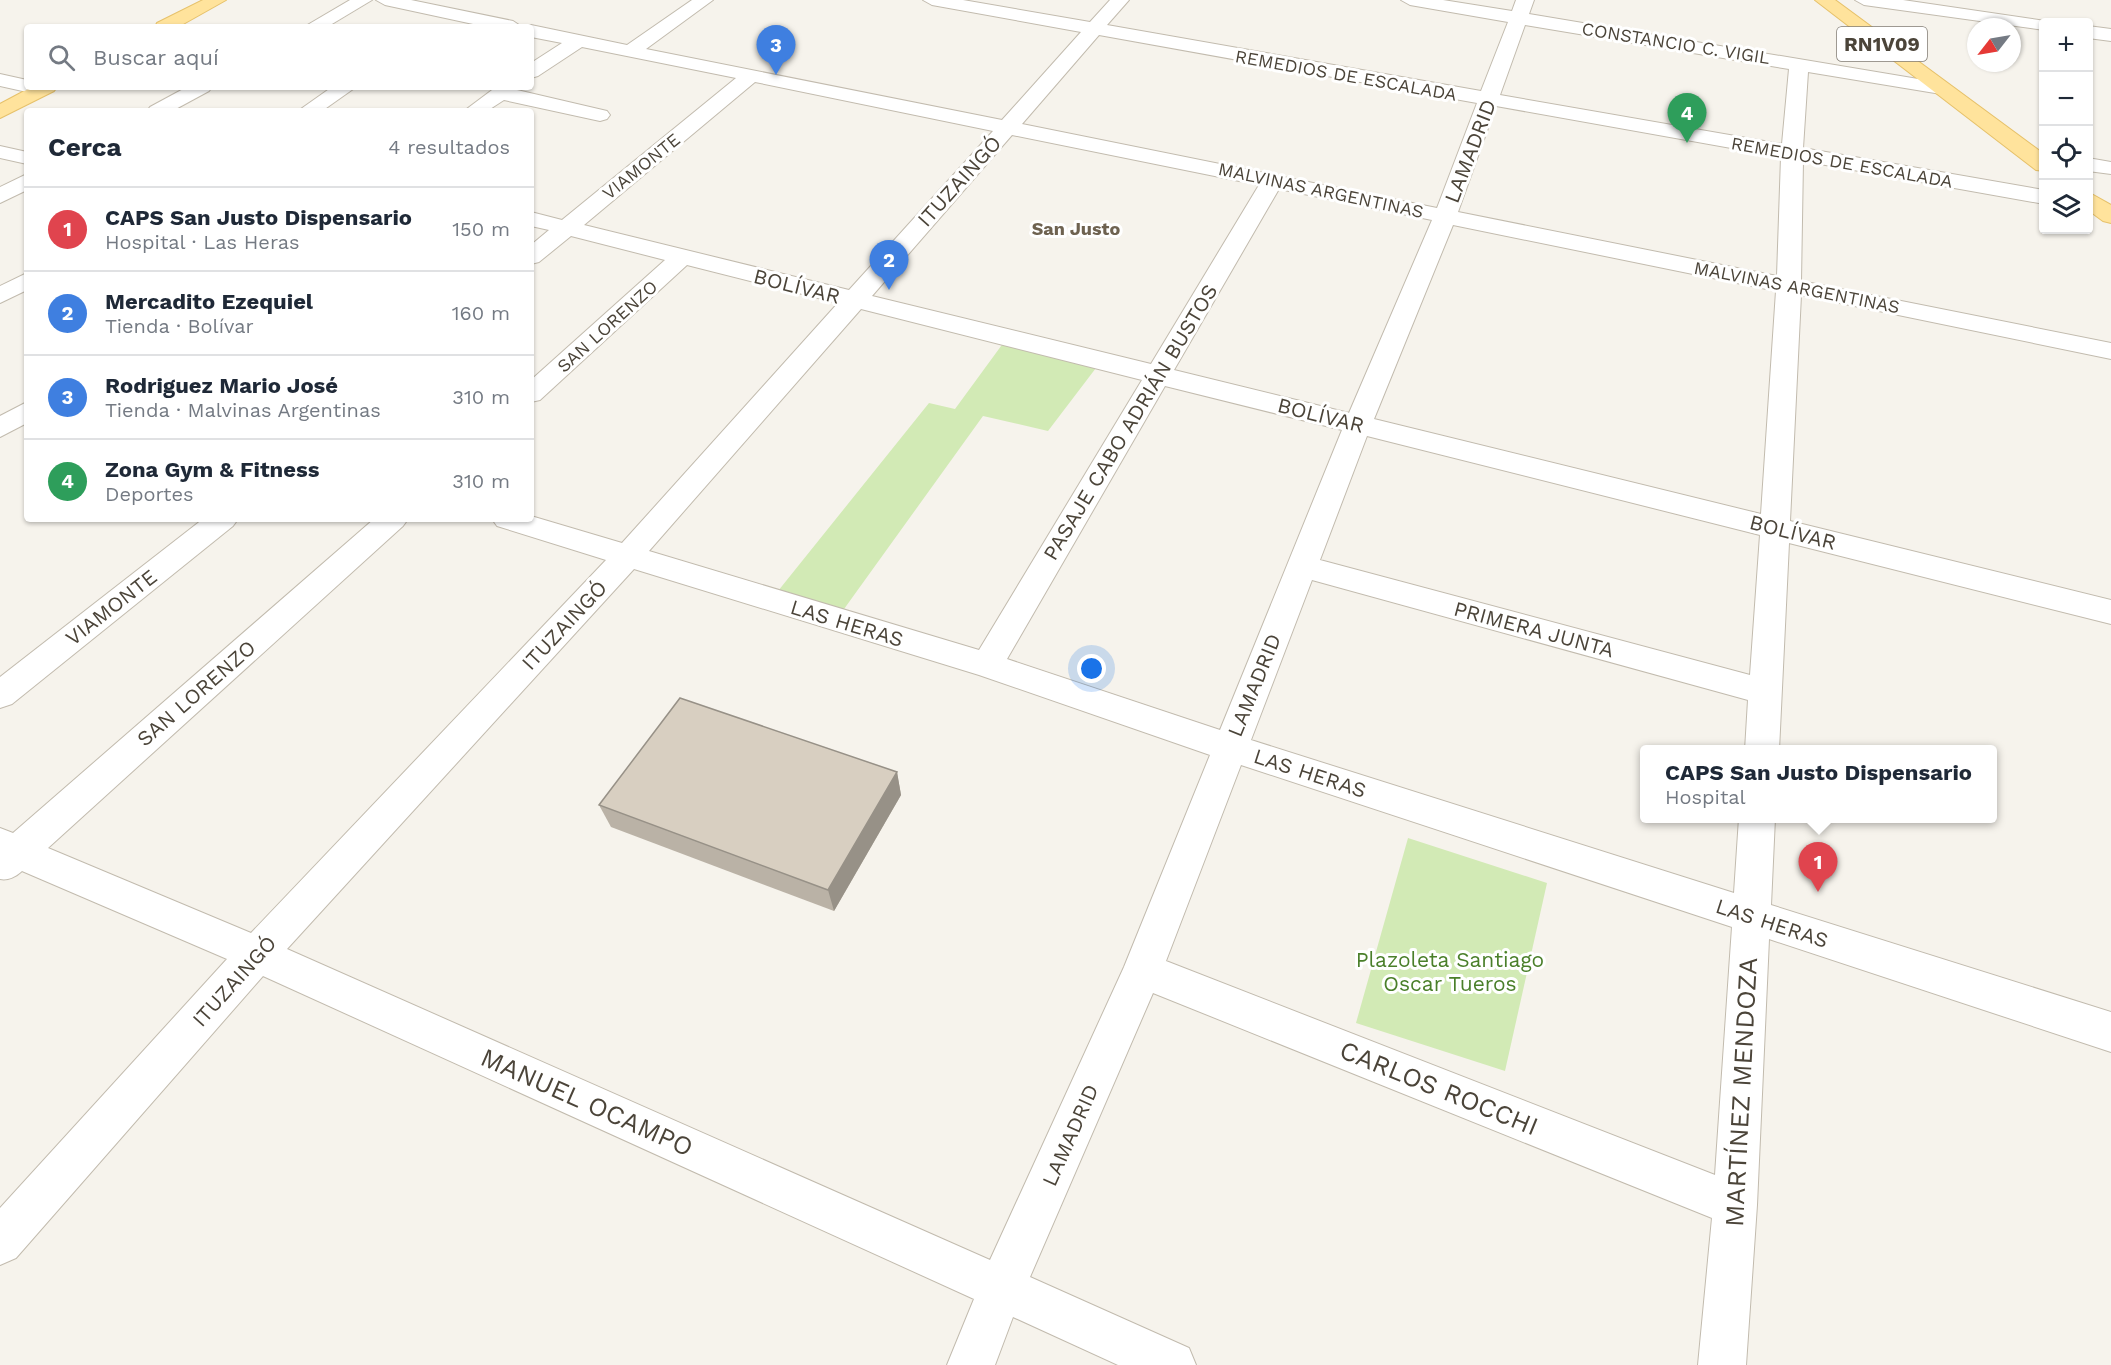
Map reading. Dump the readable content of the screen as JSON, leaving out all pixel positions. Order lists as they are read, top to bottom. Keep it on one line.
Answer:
{"streets":{"main road":["RN1V09"],"street":["CONSTANCIO C. VIGIL","REMEDIOS DE ESCALADA","LAMADRID","VIAMONTE","ITUZAINGÓ","MALVINAS ARGENTINAS","BOLÍVAR","SAN LORENZO","PASAJE CABO ADRIÁN BUSTOS","LAS HERAS","PRIMERA JUNTA","CARLOS ROCCHI","MARTÍNEZ MENDOZA","MANUEL OCAMPO"]},"crossings":[["CONSTANCIO C. VIGIL","RN1V09"],["CONSTANCIO C. VIGIL","LAMADRID"],["REMEDIOS DE ESCALADA","LAMADRID"],["REMEDIOS DE ESCALADA","ITUZAINGÓ"],["LAMADRID","MALVINAS ARGENTINAS"],["LAMADRID","BOLÍVAR"],["LAMADRID","LAS HERAS"],["LAMADRID","PRIMERA JUNTA"],["LAMADRID","CARLOS ROCCHI"],["LAMADRID","MANUEL OCAMPO"],["VIAMONTE","MALVINAS ARGENTINAS"],["VIAMONTE","BOLÍVAR"],["ITUZAINGÓ","MALVINAS ARGENTINAS"],["ITUZAINGÓ","BOLÍVAR"],["ITUZAINGÓ","LAS HERAS"],["ITUZAINGÓ","MANUEL OCAMPO"],["MALVINAS ARGENTINAS","PASAJE CABO ADRIÁN BUSTOS"],["BOLÍVAR","SAN LORENZO"],["BOLÍVAR","PASAJE CABO ADRIÁN BUSTOS"],["SAN LORENZO","MANUEL OCAMPO"],["PASAJE CABO ADRIÁN BUSTOS","LAS HERAS"],["LAS HERAS","MARTÍNEZ MENDOZA"],["CARLOS ROCCHI","MARTÍNEZ MENDOZA"]],"districts":["San Justo"],"parks":["Plazoleta Santiago Oscar Tueros"],"north":"bottom left","page":{"map_buttons":["+","−"],"search":"Buscar aquí","pins":["3","4","2","1"],"heading":["Cerca","4 resultados"],"list":[{"mark":"1","name":"CAPS San Justo Dispensario","note":"Hospital · Las Heras","value":"150 m"},{"mark":"2","name":"Mercadito Ezequiel","note":"Tienda · Bolívar","value":"160 m"},{"mark":"3","name":"Rodriguez Mario José","note":"Tienda · Malvinas Argentinas","value":"310 m"},{"mark":"4","name":"Zona Gym & Fitness","note":"Deportes","value":"310 m"}],"popup":["CAPS San Justo Dispensario","Hospital"]}}
